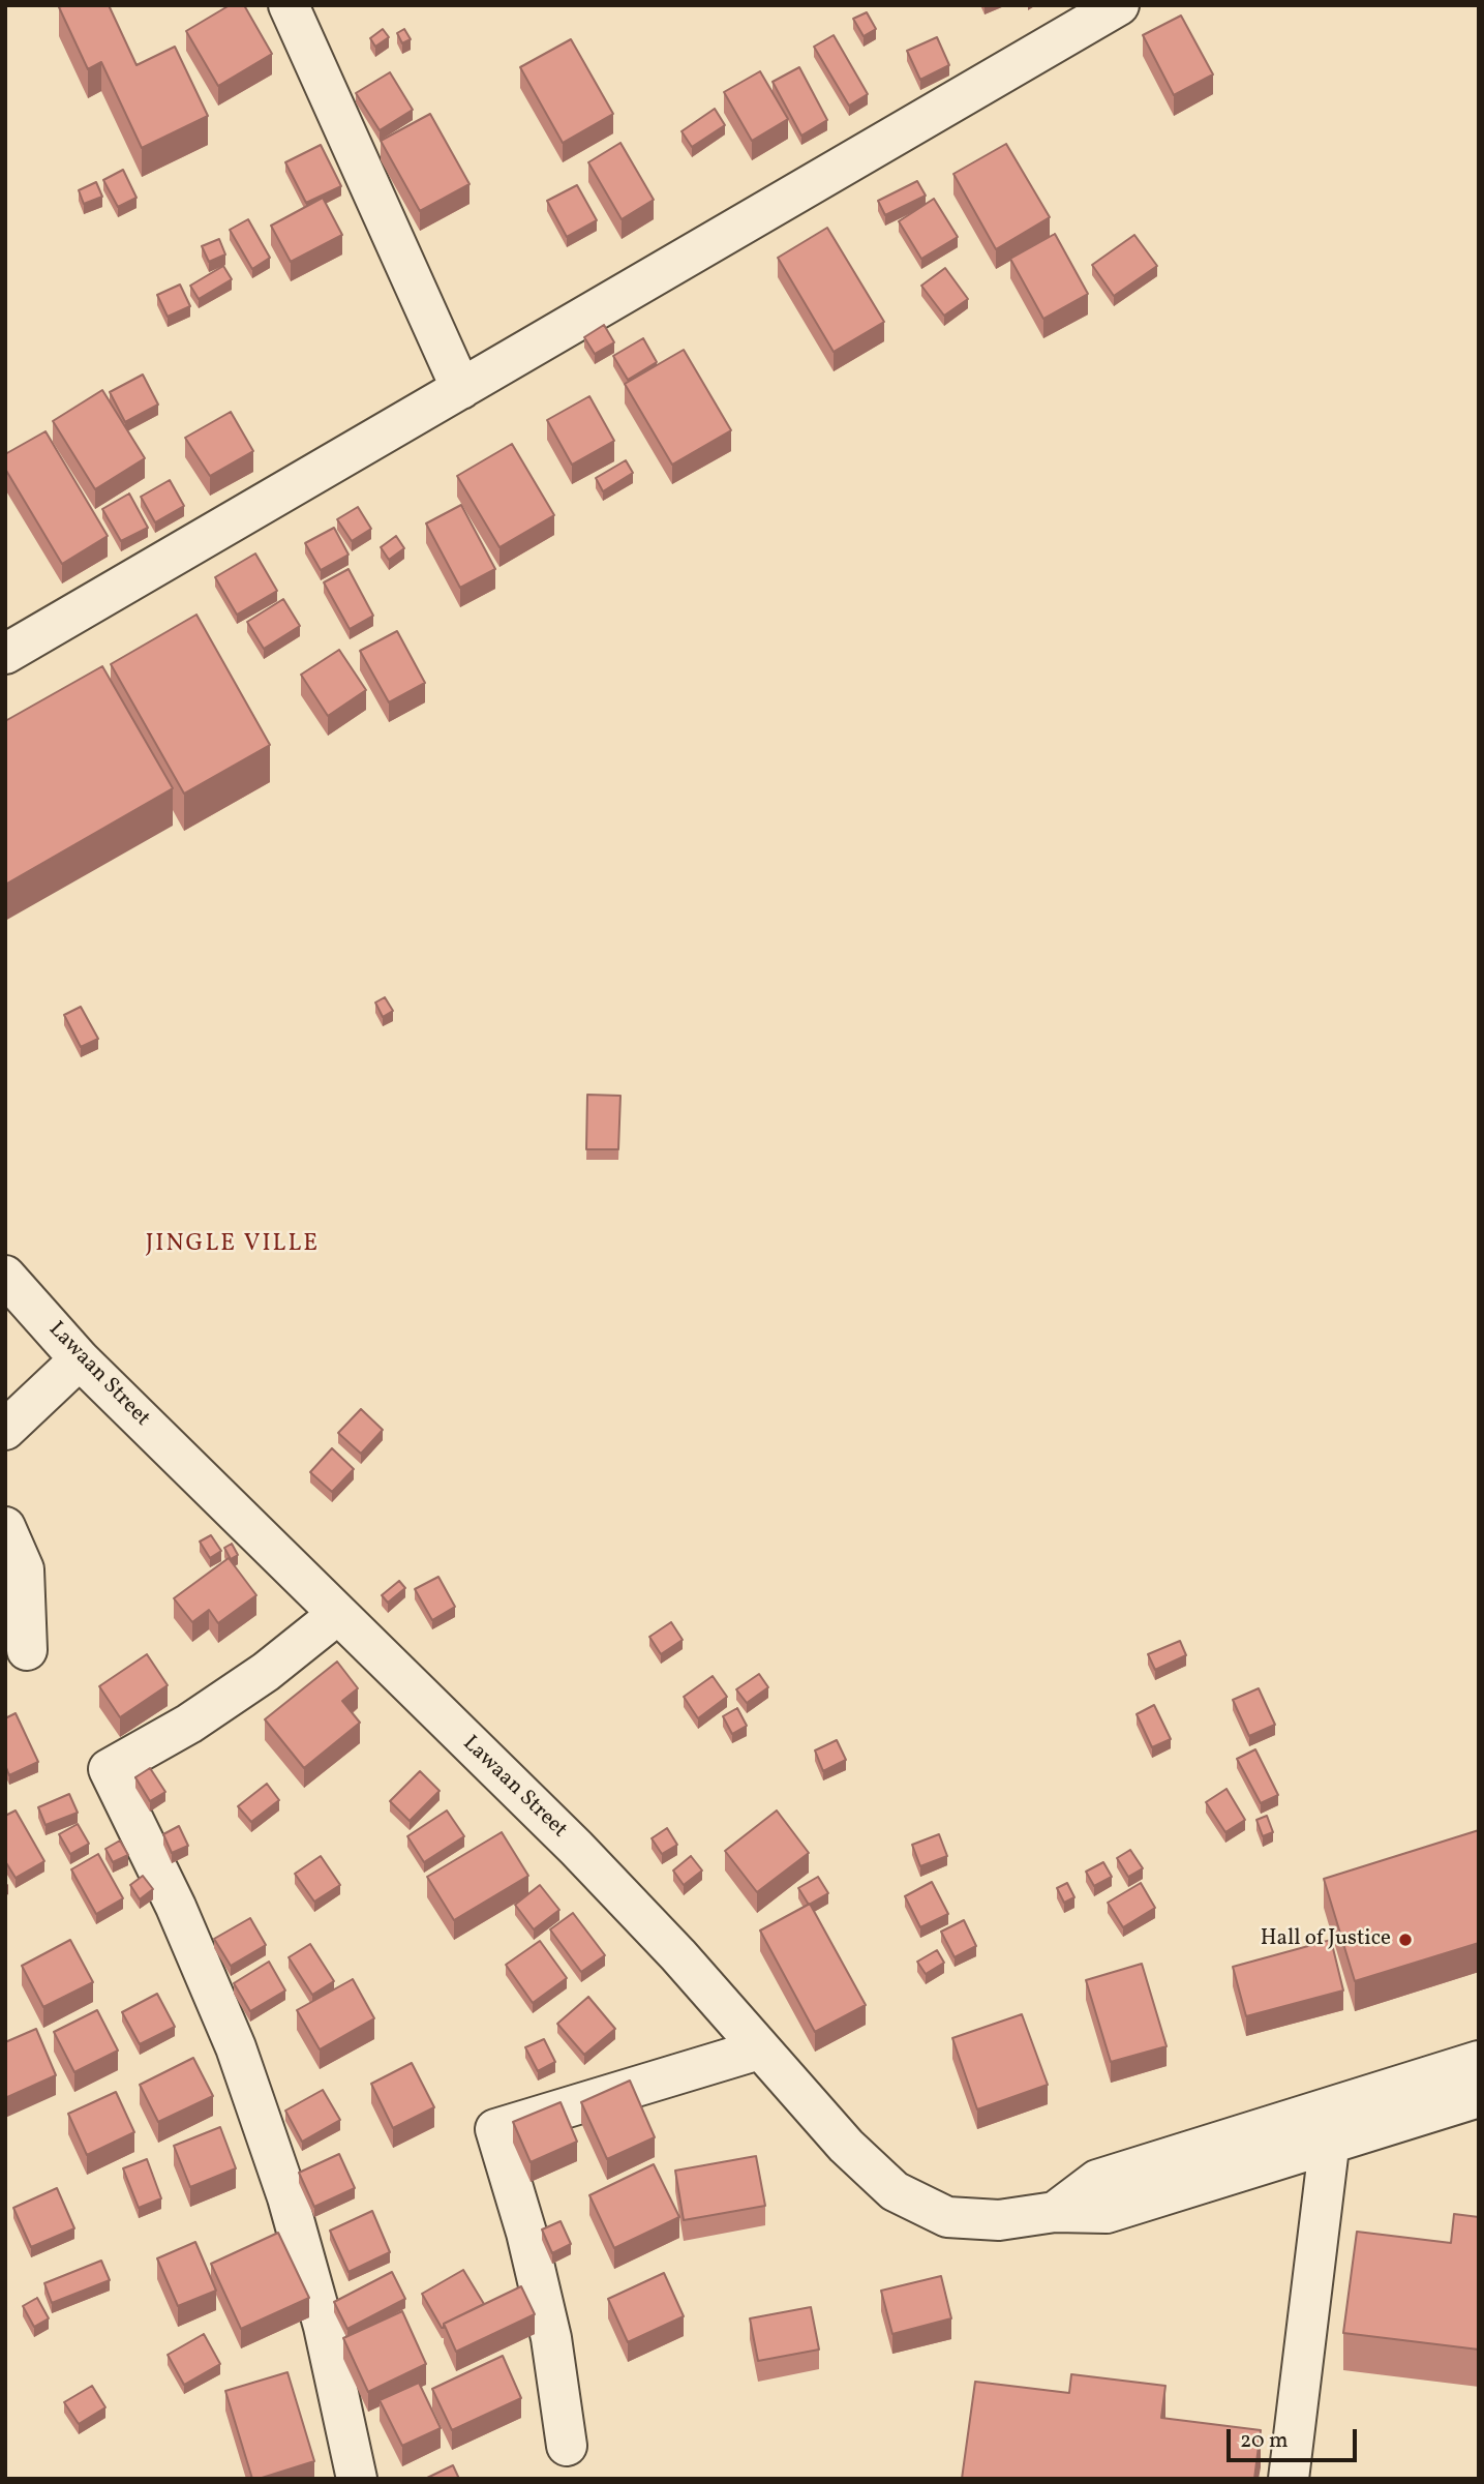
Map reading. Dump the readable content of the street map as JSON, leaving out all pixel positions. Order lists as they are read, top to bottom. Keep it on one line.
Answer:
{"streets":{"street":["Lawaan Street"]},"districts":["JINGLE VILLE"],"places":["Hall of Justice"],"scale_bar":"20 m"}
